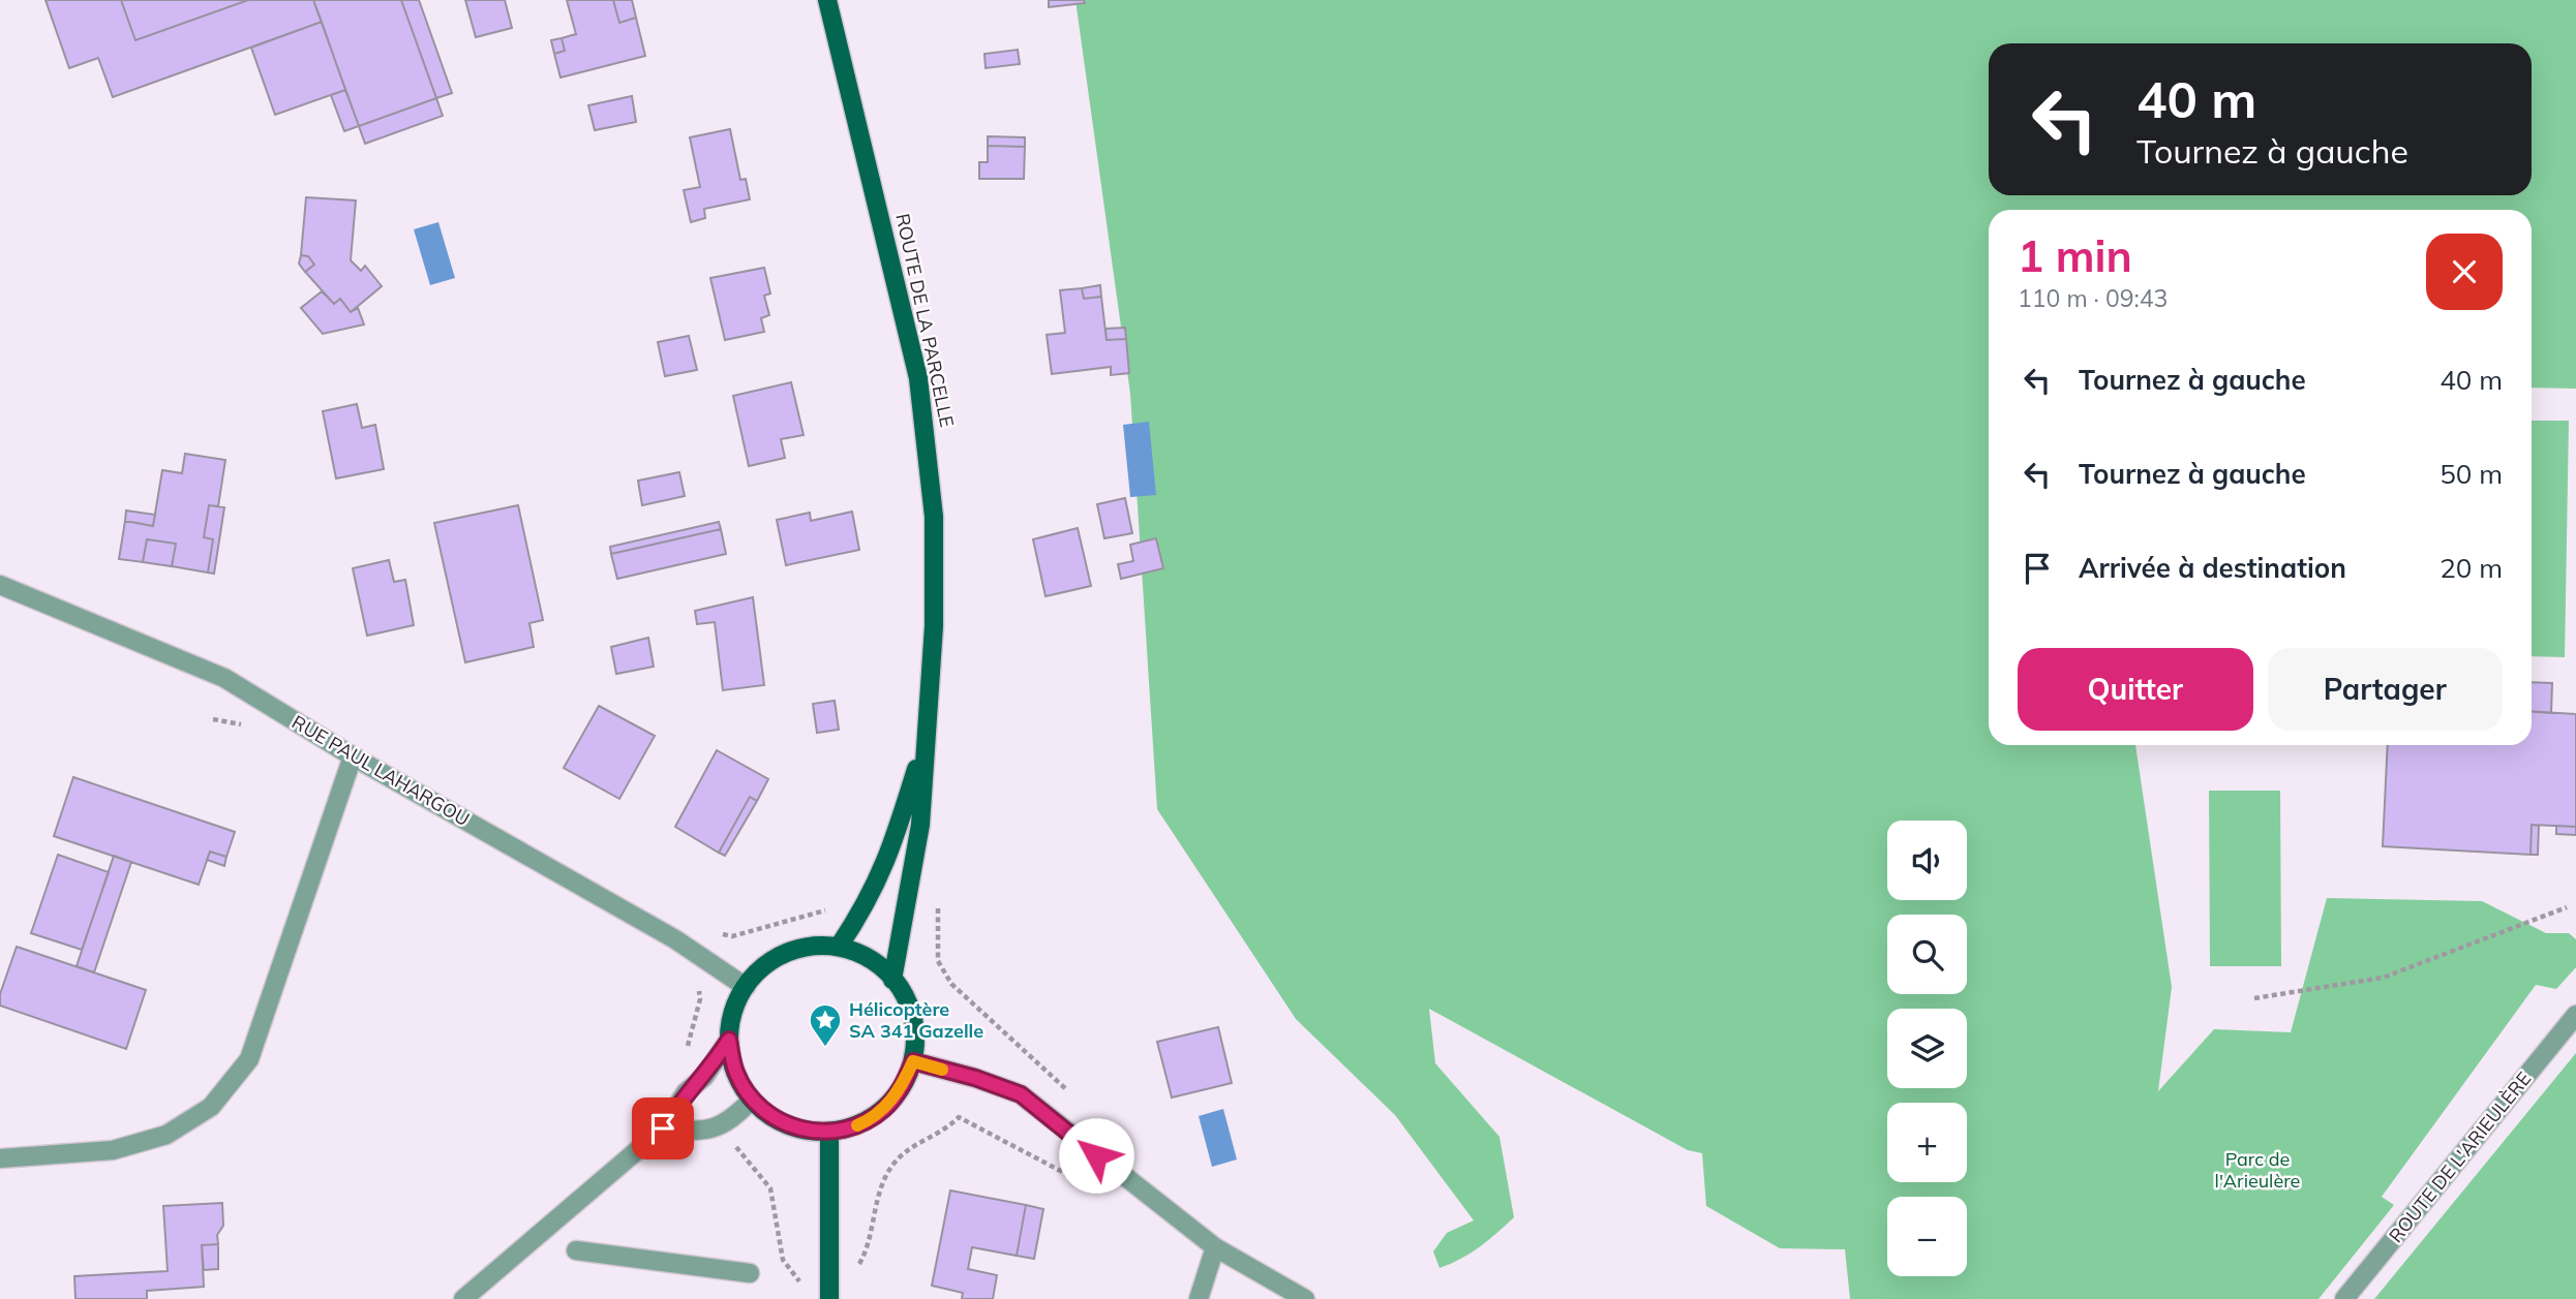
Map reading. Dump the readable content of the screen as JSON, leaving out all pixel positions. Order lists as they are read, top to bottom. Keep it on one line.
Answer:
{"streets":{"main road":["ROUTE DE LA PARCELLE"],"street":["RUE PAUL LAHARGOU","ROUTE DE L'ARIEULÈRE"]},"crossings":[["ROUTE DE LA PARCELLE","RUE PAUL LAHARGOU"]],"parks":["Parc de l'Arieulère"],"places":{"place":["Hélicoptère SA 341 Gazelle"]},"page":{"turn":["40 m","Tournez à gauche"],"heading":["1 min","110 m · 09:43"],"list":[{"name":"Tournez à gauche","value":"40 m"},{"name":"Tournez à gauche","value":"50 m"},{"name":"Arrivée à destination","value":"20 m"}],"buttons":["Quitter","Partager"],"map_buttons":["+","−"]}}
